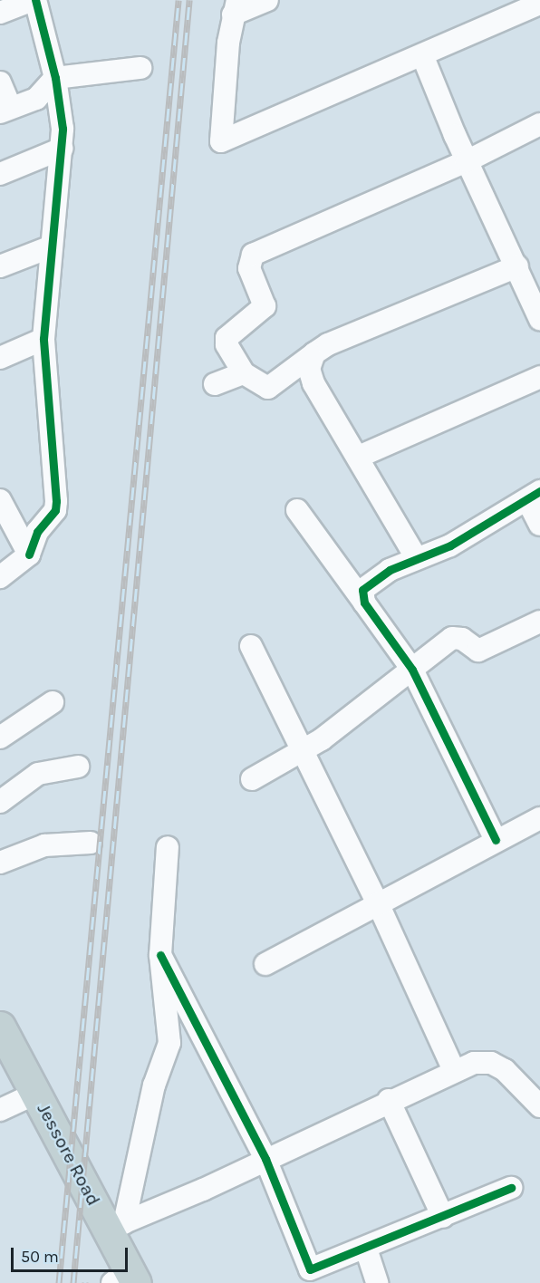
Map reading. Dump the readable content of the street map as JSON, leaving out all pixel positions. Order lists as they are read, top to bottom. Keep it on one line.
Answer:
{"streets":{"highway":["Jessore Road"]},"scale_bar":"50 m"}
